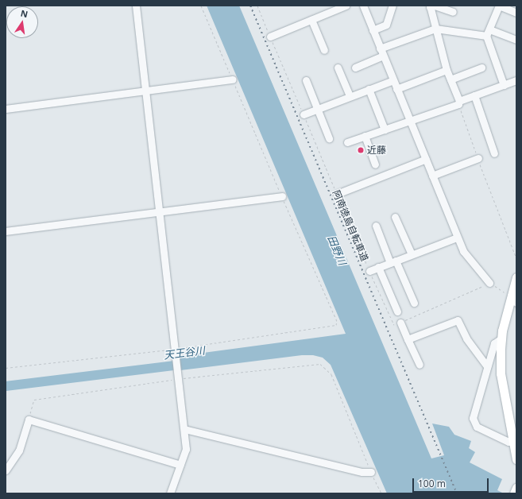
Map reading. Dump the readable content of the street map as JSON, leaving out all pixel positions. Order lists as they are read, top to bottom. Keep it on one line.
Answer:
{"streets":{"path":["阿南徳島自転車道"]},"water":["田野川","天王谷川"],"places":["近藤"],"scale_bar":"100 m","north":"top"}
